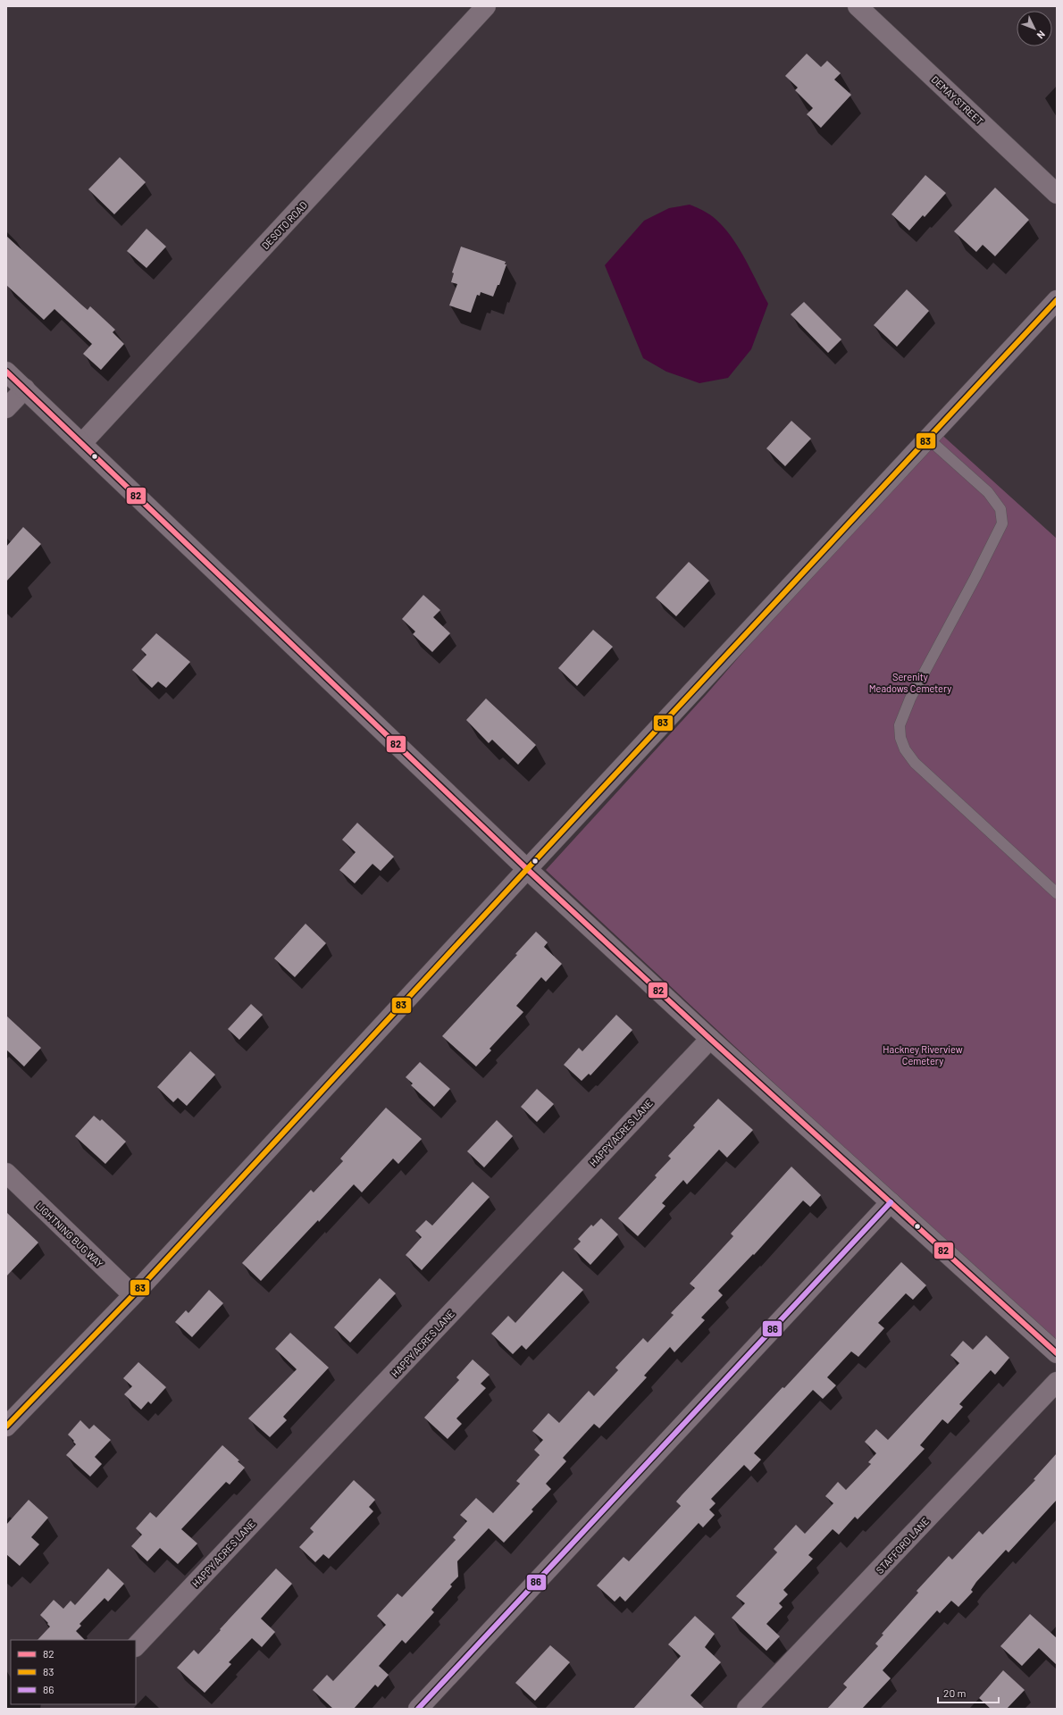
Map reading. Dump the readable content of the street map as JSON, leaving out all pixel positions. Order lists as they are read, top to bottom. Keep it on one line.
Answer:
{"streets":{"street":["DEMAY STREET","DESOTO ROAD","HAPPY ACRES LANE","LIGHTNING BUG WAY","STAFFORD LANE"]},"parks":["Serenity Meadows Cemetery","Hackney Riverview Cemetery"],"lines":["transit line 83","transit line 82","transit line 86"],"legend":["82","83","86"],"scale_bar":"20 m","north":"bottom right"}
